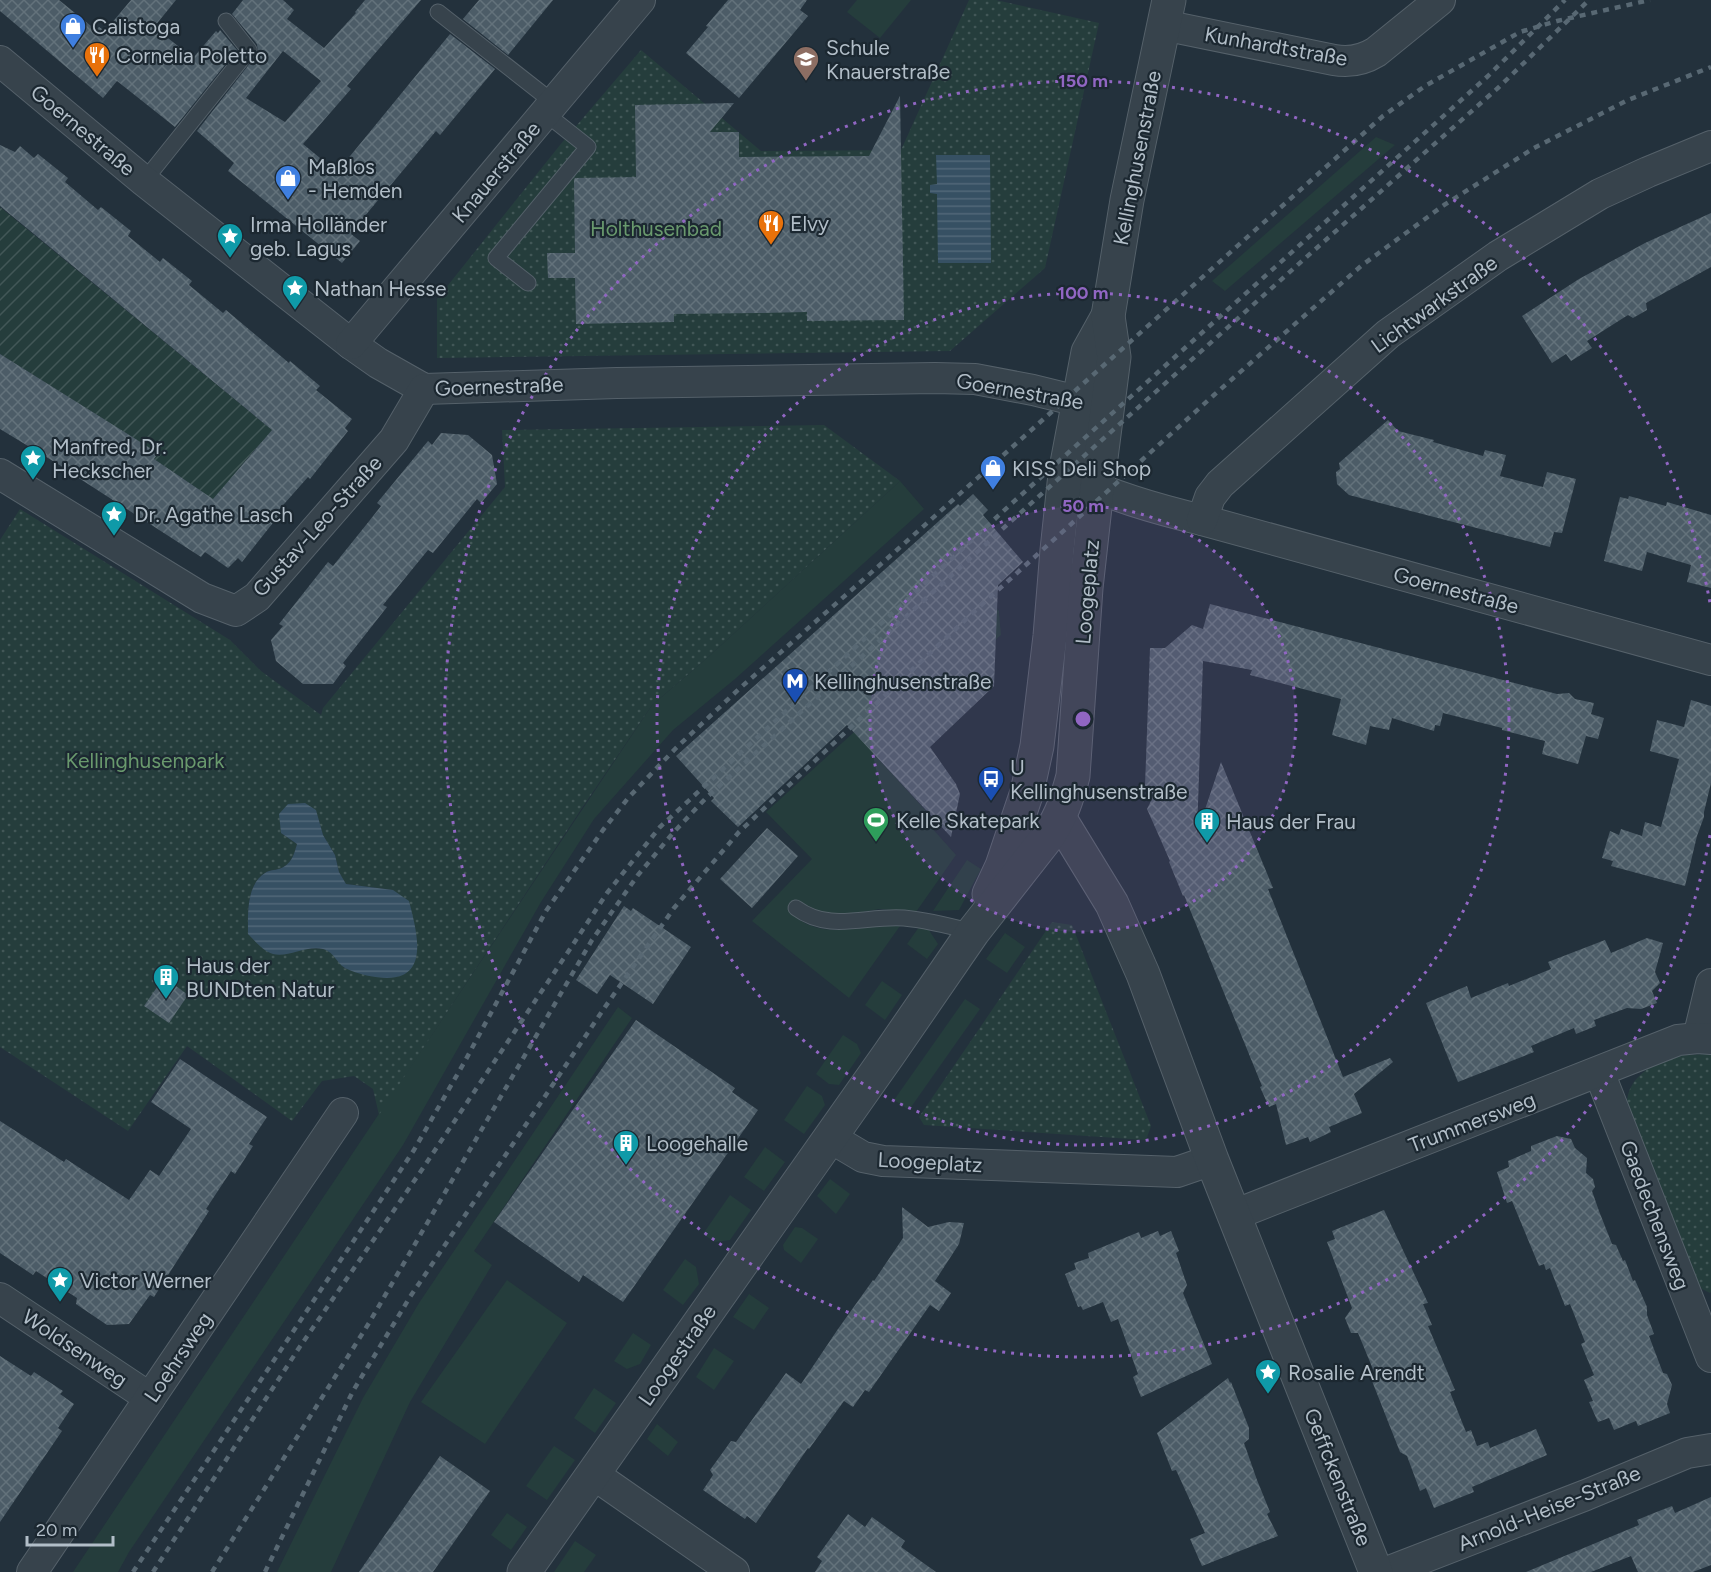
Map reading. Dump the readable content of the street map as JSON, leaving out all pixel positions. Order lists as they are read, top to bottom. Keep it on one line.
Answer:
{"streets":{"street":["Kunhardtstraße","Goernestraße","Kellinghusenstraße","Knauerstraße","Lichtwarkstraße","Gustav-Leo-Straße","Loogeplatz","Trummersweg","Gaedechensweg","Woldsenweg","Loogestraße","Loehrsweg","Geffckenstraße","Arnold-Heise-Straße"]},"crossings":[["Kunhardtstraße","Kellinghusenstraße"],["Goernestraße","Kellinghusenstraße"],["Goernestraße","Knauerstraße"],["Goernestraße","Lichtwarkstraße"],["Goernestraße","Gustav-Leo-Straße"],["Goernestraße","Loogeplatz"],["Kellinghusenstraße","Loogeplatz"],["Loogeplatz","Loogestraße"],["Trummersweg","Gaedechensweg"],["Trummersweg","Geffckenstraße"],["Woldsenweg","Loehrsweg"]],"parks":["Holthusenbad","Kellinghusenpark"],"places":{"shop":["Calistoga","Maßlos - Hemden","KISS Deli Shop"],"restaurant":["Cornelia Poletto","Elvy"],"school or university":["Schule Knauerstraße"],"place":["Irma Holländer geb. Lagus","Nathan Hesse","Manfred, Dr. Heckscher","Dr. Agathe Lasch","Victor Werner","Rosalie Arendt"],"metro station":["Kellinghusenstraße"],"bus stop":["U Kellinghusenstraße"],"sports":["Kelle Skatepark"],"building":["Haus der Frau","Haus der BUNDten Natur","Loogehalle"]},"scale_bar":"20 m","rings":["150 m","100 m","50 m"]}
